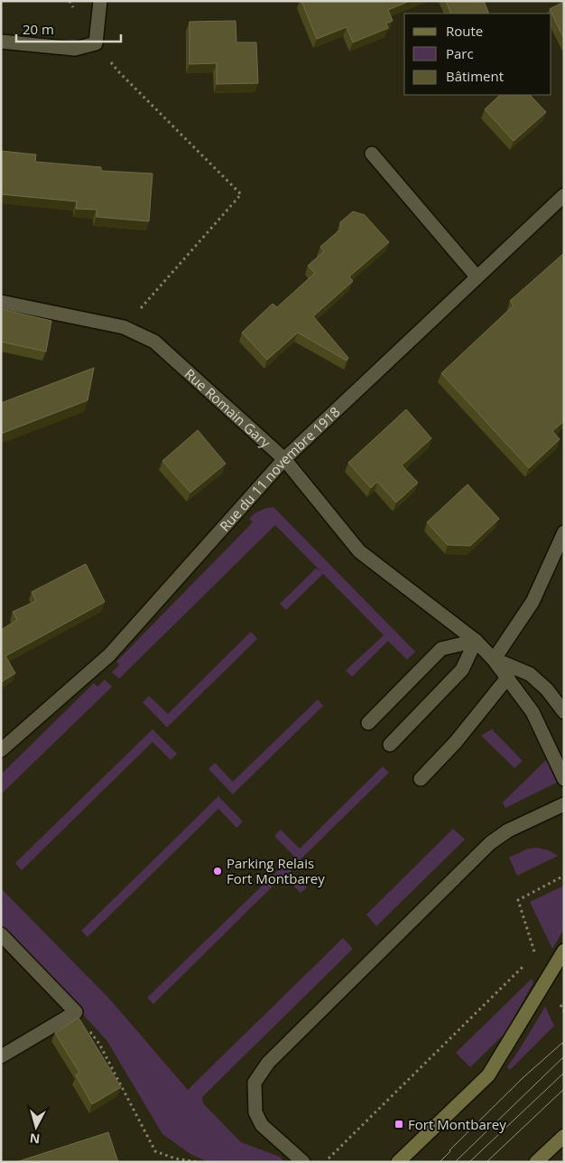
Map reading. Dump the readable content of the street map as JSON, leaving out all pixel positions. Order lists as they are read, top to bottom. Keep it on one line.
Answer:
{"streets":{"street":["Rue Romain Gary","Rue du 11 novembre 1918"]},"crossings":[["Rue Romain Gary","Rue du 11 novembre 1918"]],"places":{"other":["Parking Relais Fort Montbarey"],"transit":["Fort Montbarey"]},"legend":["Route","Parc","Bâtiment"],"scale_bar":"20 m","north":"bottom"}
